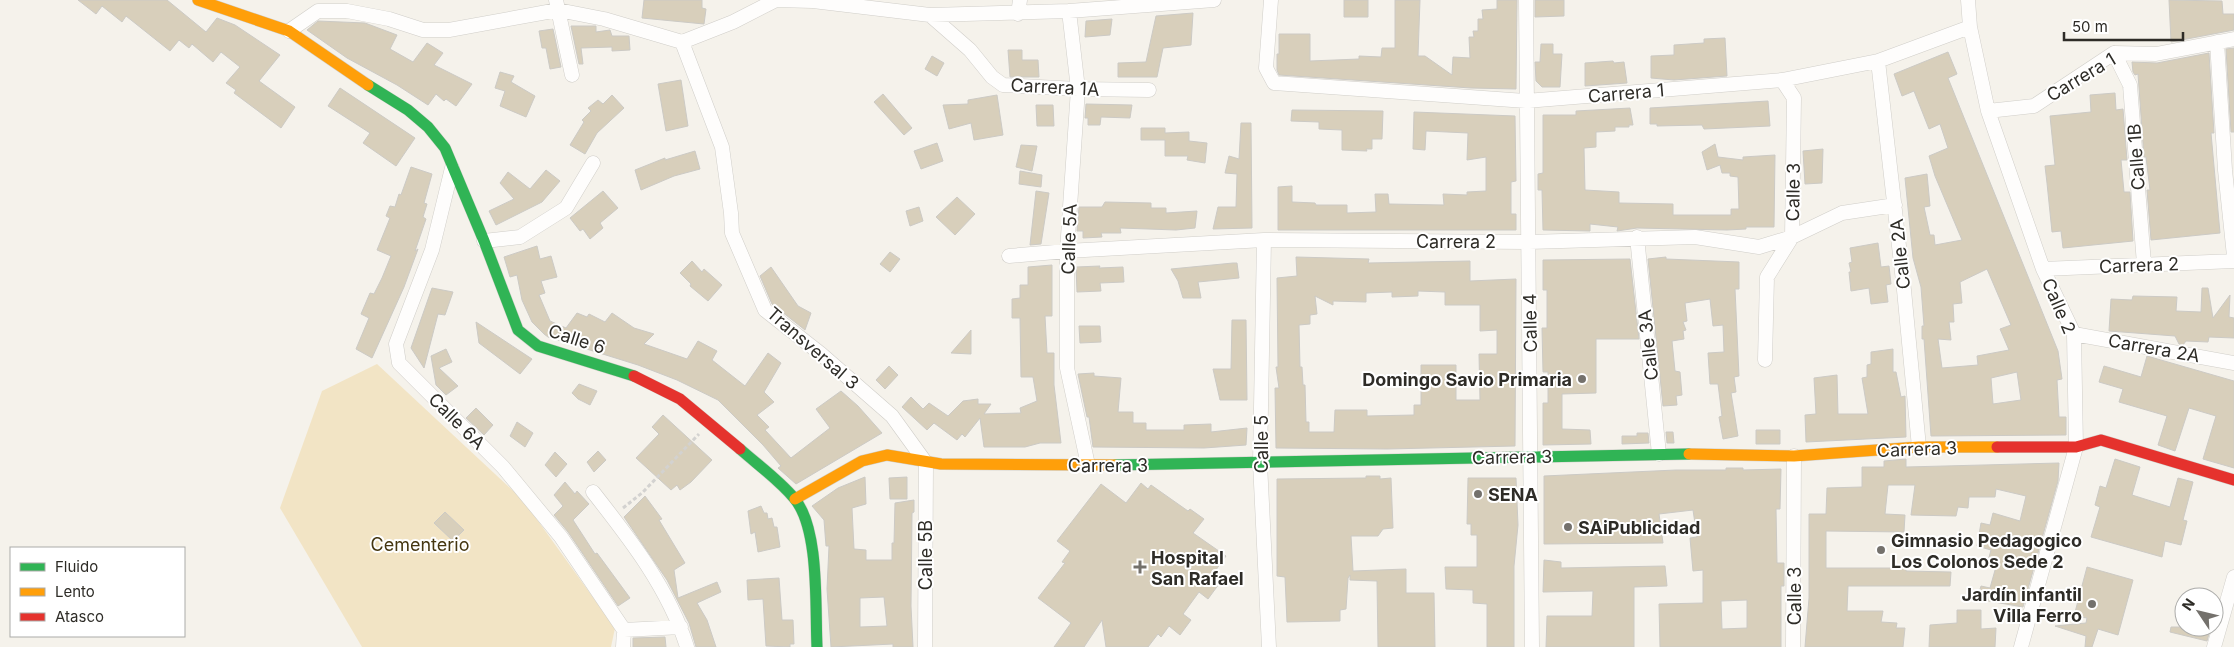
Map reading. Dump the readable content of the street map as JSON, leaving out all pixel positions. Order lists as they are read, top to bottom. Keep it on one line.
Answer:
{"streets":{"street":["Carrera 1","Carrera 1A","Calle 1B","Calle 3","Calle 5A","Carrera 2","Calle 2A","Calle 2","Calle 4","Calle 6","Calle 3A","Transversal 3","Carrera 2A","Calle 6A","Calle 5","Carrera 3","Calle 5B"]},"crossings":[["Carrera 1","Calle 1B"],["Carrera 1","Calle 3"],["Carrera 1","Calle 2A"],["Carrera 1","Calle 2"],["Carrera 1","Calle 4"],["Carrera 1A","Calle 5A"],["Calle 1B","Carrera 2"],["Calle 3","Carrera 2"],["Calle 3","Carrera 3"],["Calle 5A","Carrera 2"],["Calle 5A","Carrera 3"],["Carrera 2","Calle 2A"],["Carrera 2","Calle 2"],["Carrera 2","Calle 4"],["Carrera 2","Calle 3A"],["Carrera 2","Calle 5"],["Calle 2A","Carrera 3"],["Calle 2","Carrera 2A"],["Calle 2","Carrera 3"],["Calle 4","Carrera 3"],["Calle 6","Calle 6A"],["Calle 6","Carrera 3"],["Calle 3A","Carrera 3"],["Transversal 3","Carrera 3"],["Transversal 3","Calle 5B"],["Calle 5","Carrera 3"],["Carrera 3","Calle 5B"]],"parks":["Cementerio"],"places":{"other":["Domingo Savio Primaria","SENA","SAiPublicidad","Gimnasio Pedagogico Los Colonos Sede 2","Jardín infantil Villa Ferro"],"health":["Hospital San Rafael"]},"legend":["Fluido","Lento","Atasco"],"scale_bar":"50 m","north":"top left"}
